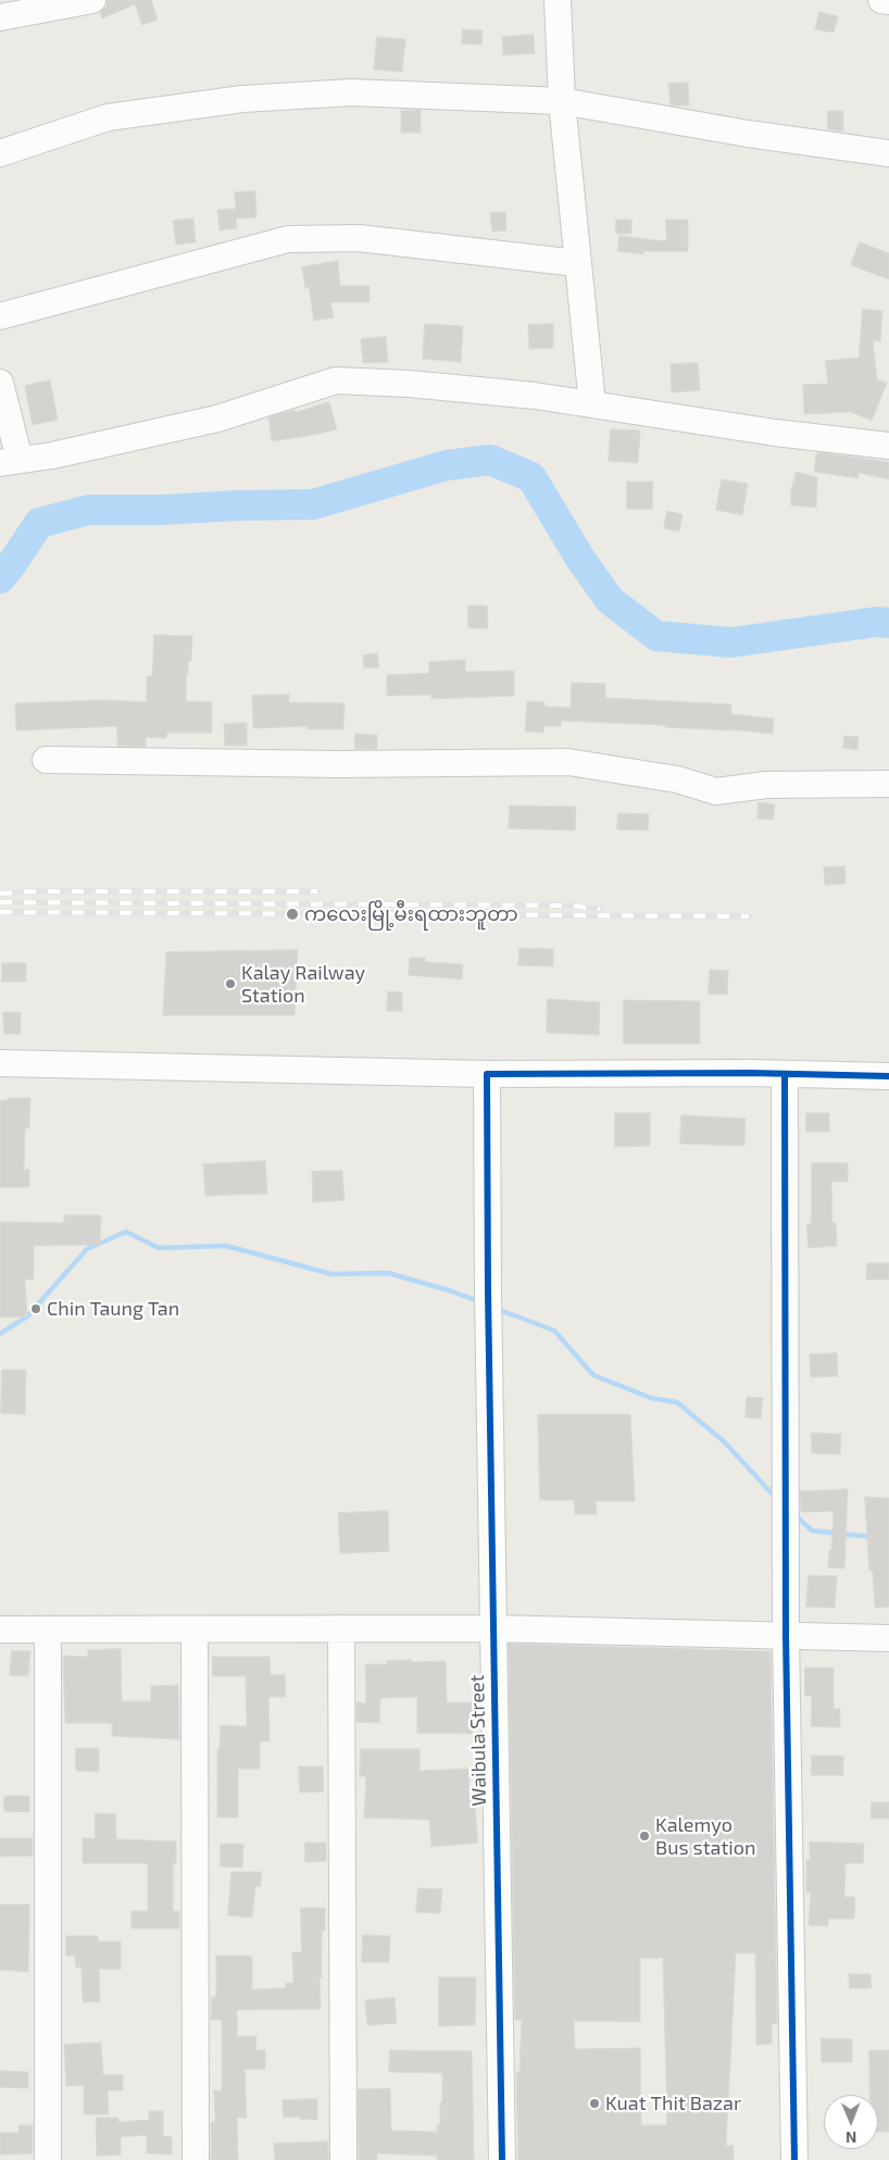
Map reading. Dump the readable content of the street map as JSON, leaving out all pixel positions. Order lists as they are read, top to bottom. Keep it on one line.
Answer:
{"streets":{"street":["Waibula Street"]},"places":["ကလေးမြို့မီးရထားဘူတာ","Kalay Railway Station","Chin Taung Tan","Kalemyo Bus station","Kuat Thit Bazar"],"north":"bottom"}
